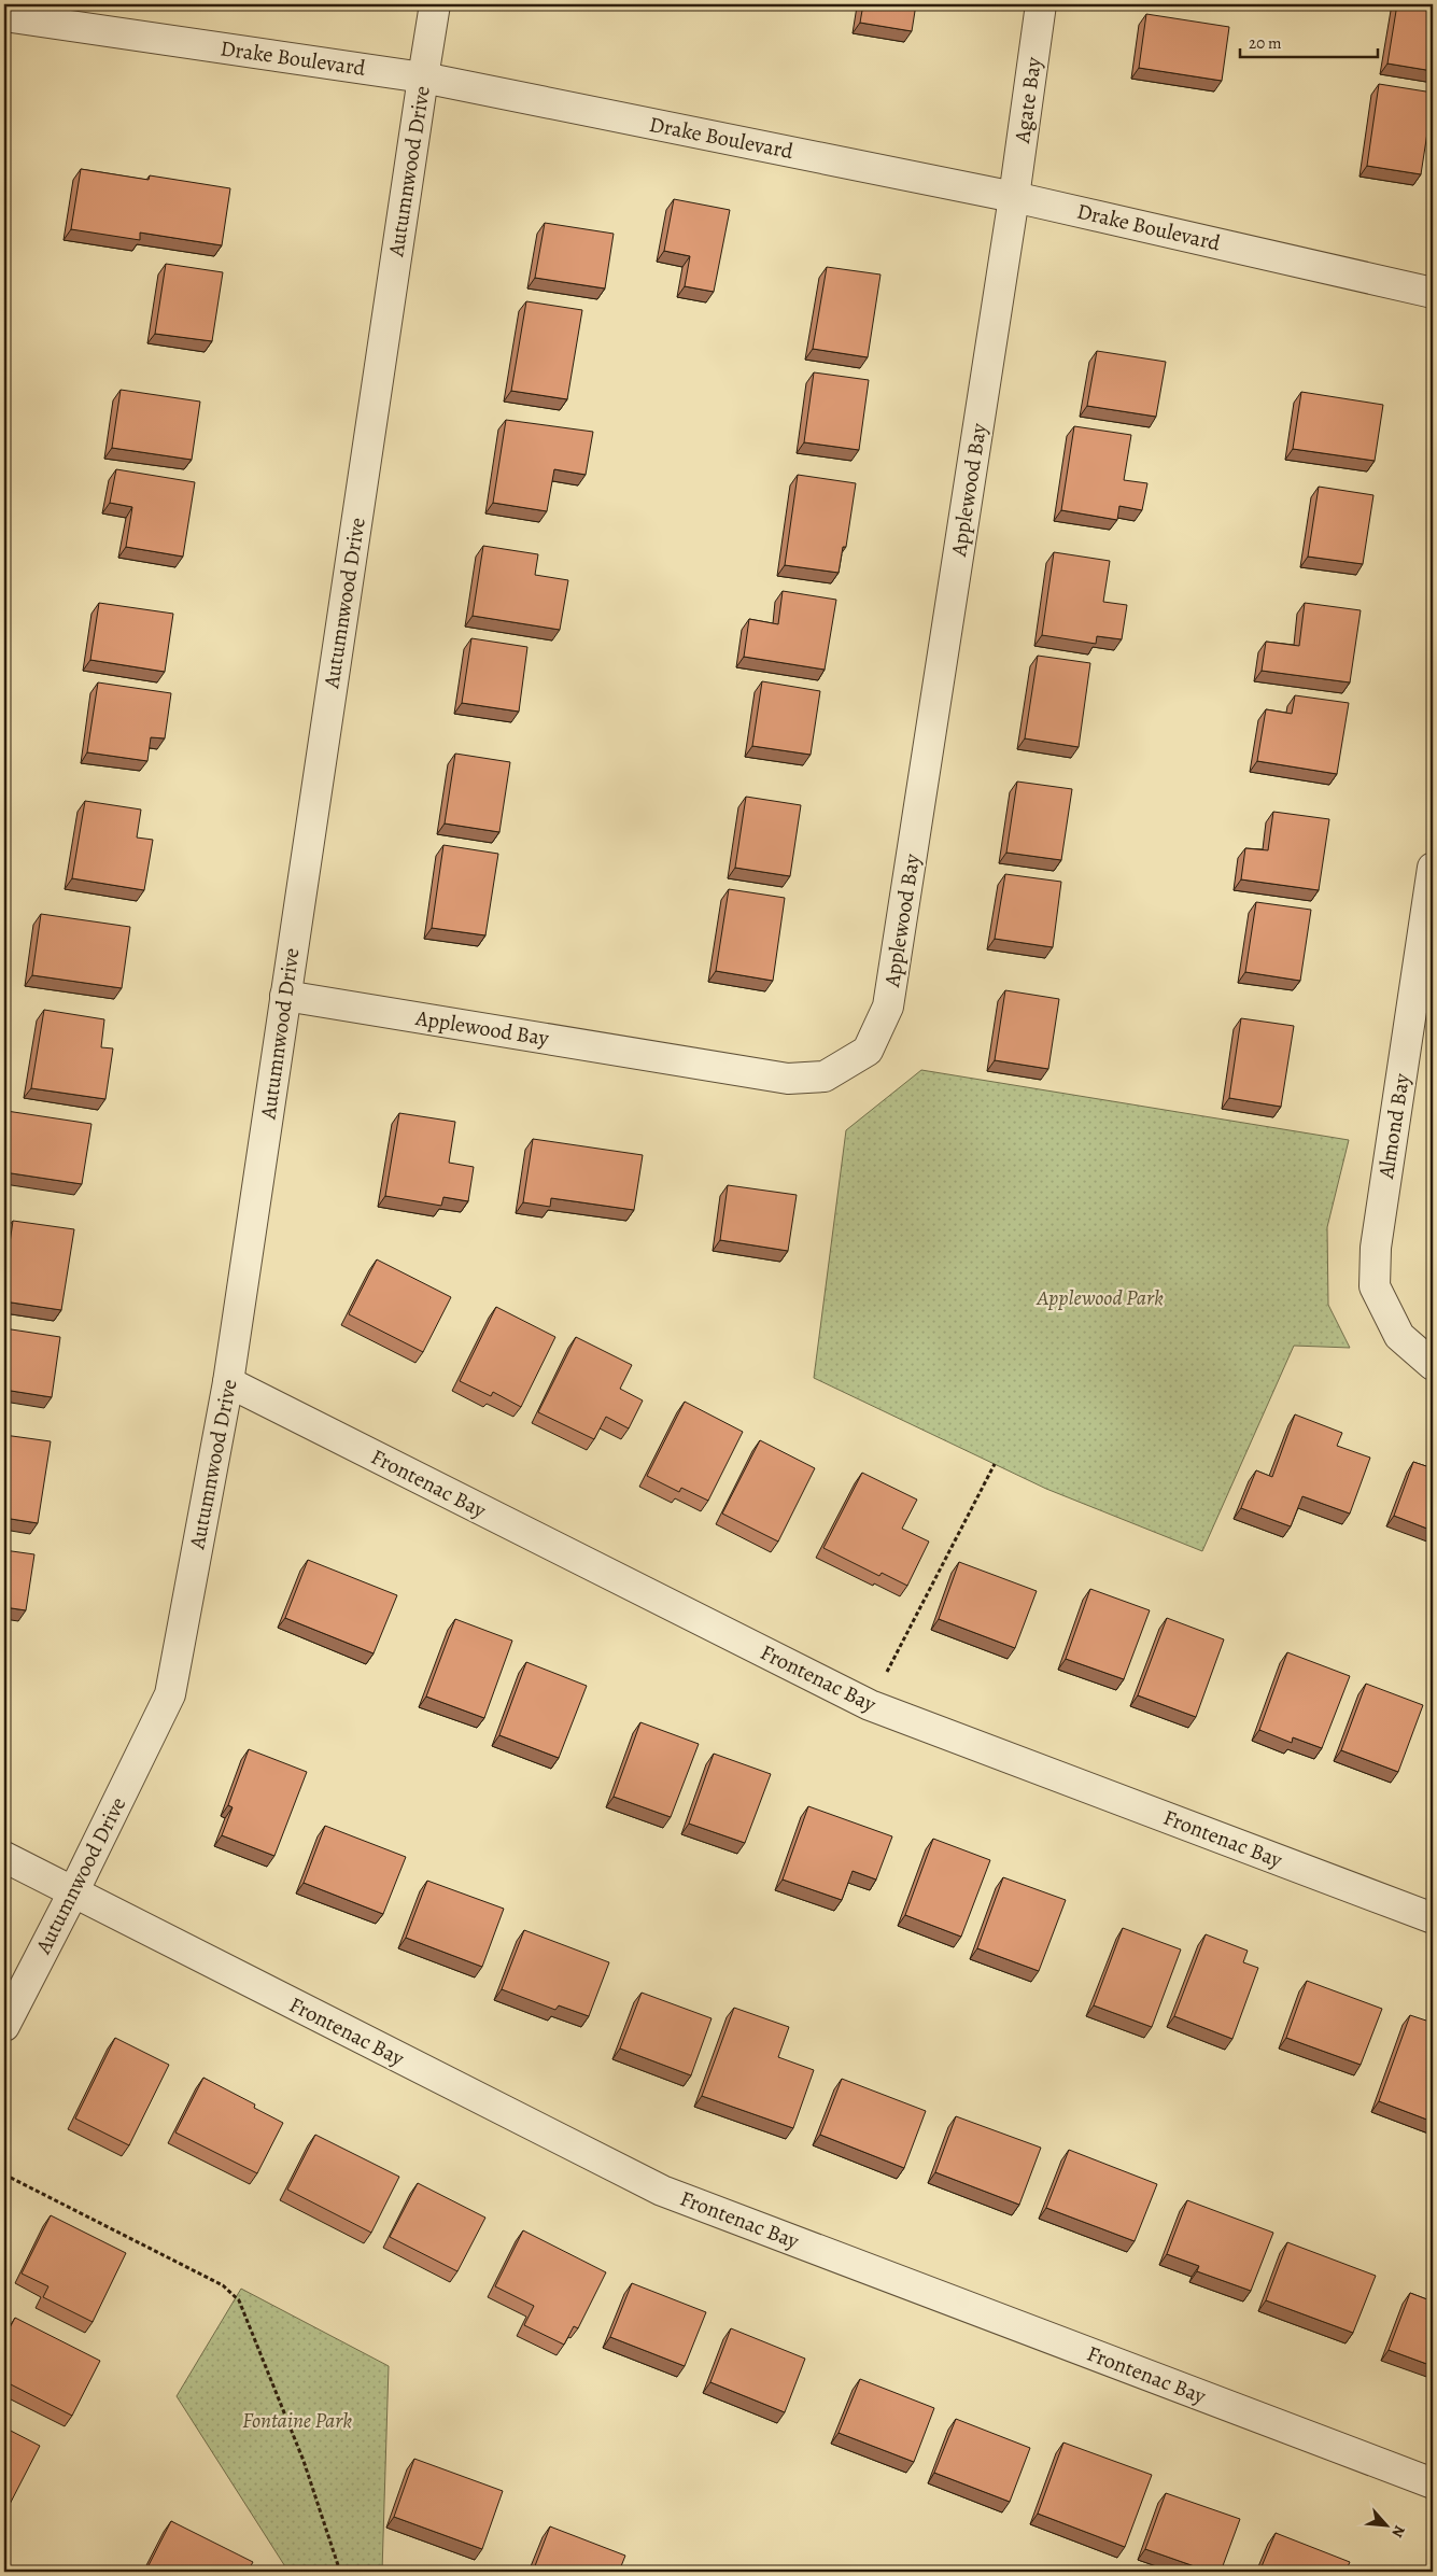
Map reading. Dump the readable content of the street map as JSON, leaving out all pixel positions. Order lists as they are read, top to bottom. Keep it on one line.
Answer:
{"streets":{"street":["Drake Boulevard","Agate Bay","Autumnwood Drive","Applewood Bay","Almond Bay","Frontenac Bay"]},"crossings":[["Drake Boulevard","Agate Bay"],["Drake Boulevard","Autumnwood Drive"],["Drake Boulevard","Applewood Bay"],["Agate Bay","Applewood Bay"],["Autumnwood Drive","Applewood Bay"],["Autumnwood Drive","Frontenac Bay"]],"parks":["Applewood Park","Fontaine Park"],"scale_bar":"20 m","north":"bottom right"}
